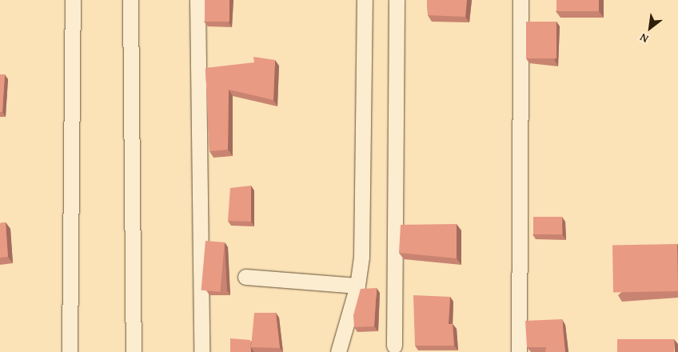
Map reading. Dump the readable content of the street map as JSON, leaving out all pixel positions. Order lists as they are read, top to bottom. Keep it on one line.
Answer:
{"north":"bottom left"}
